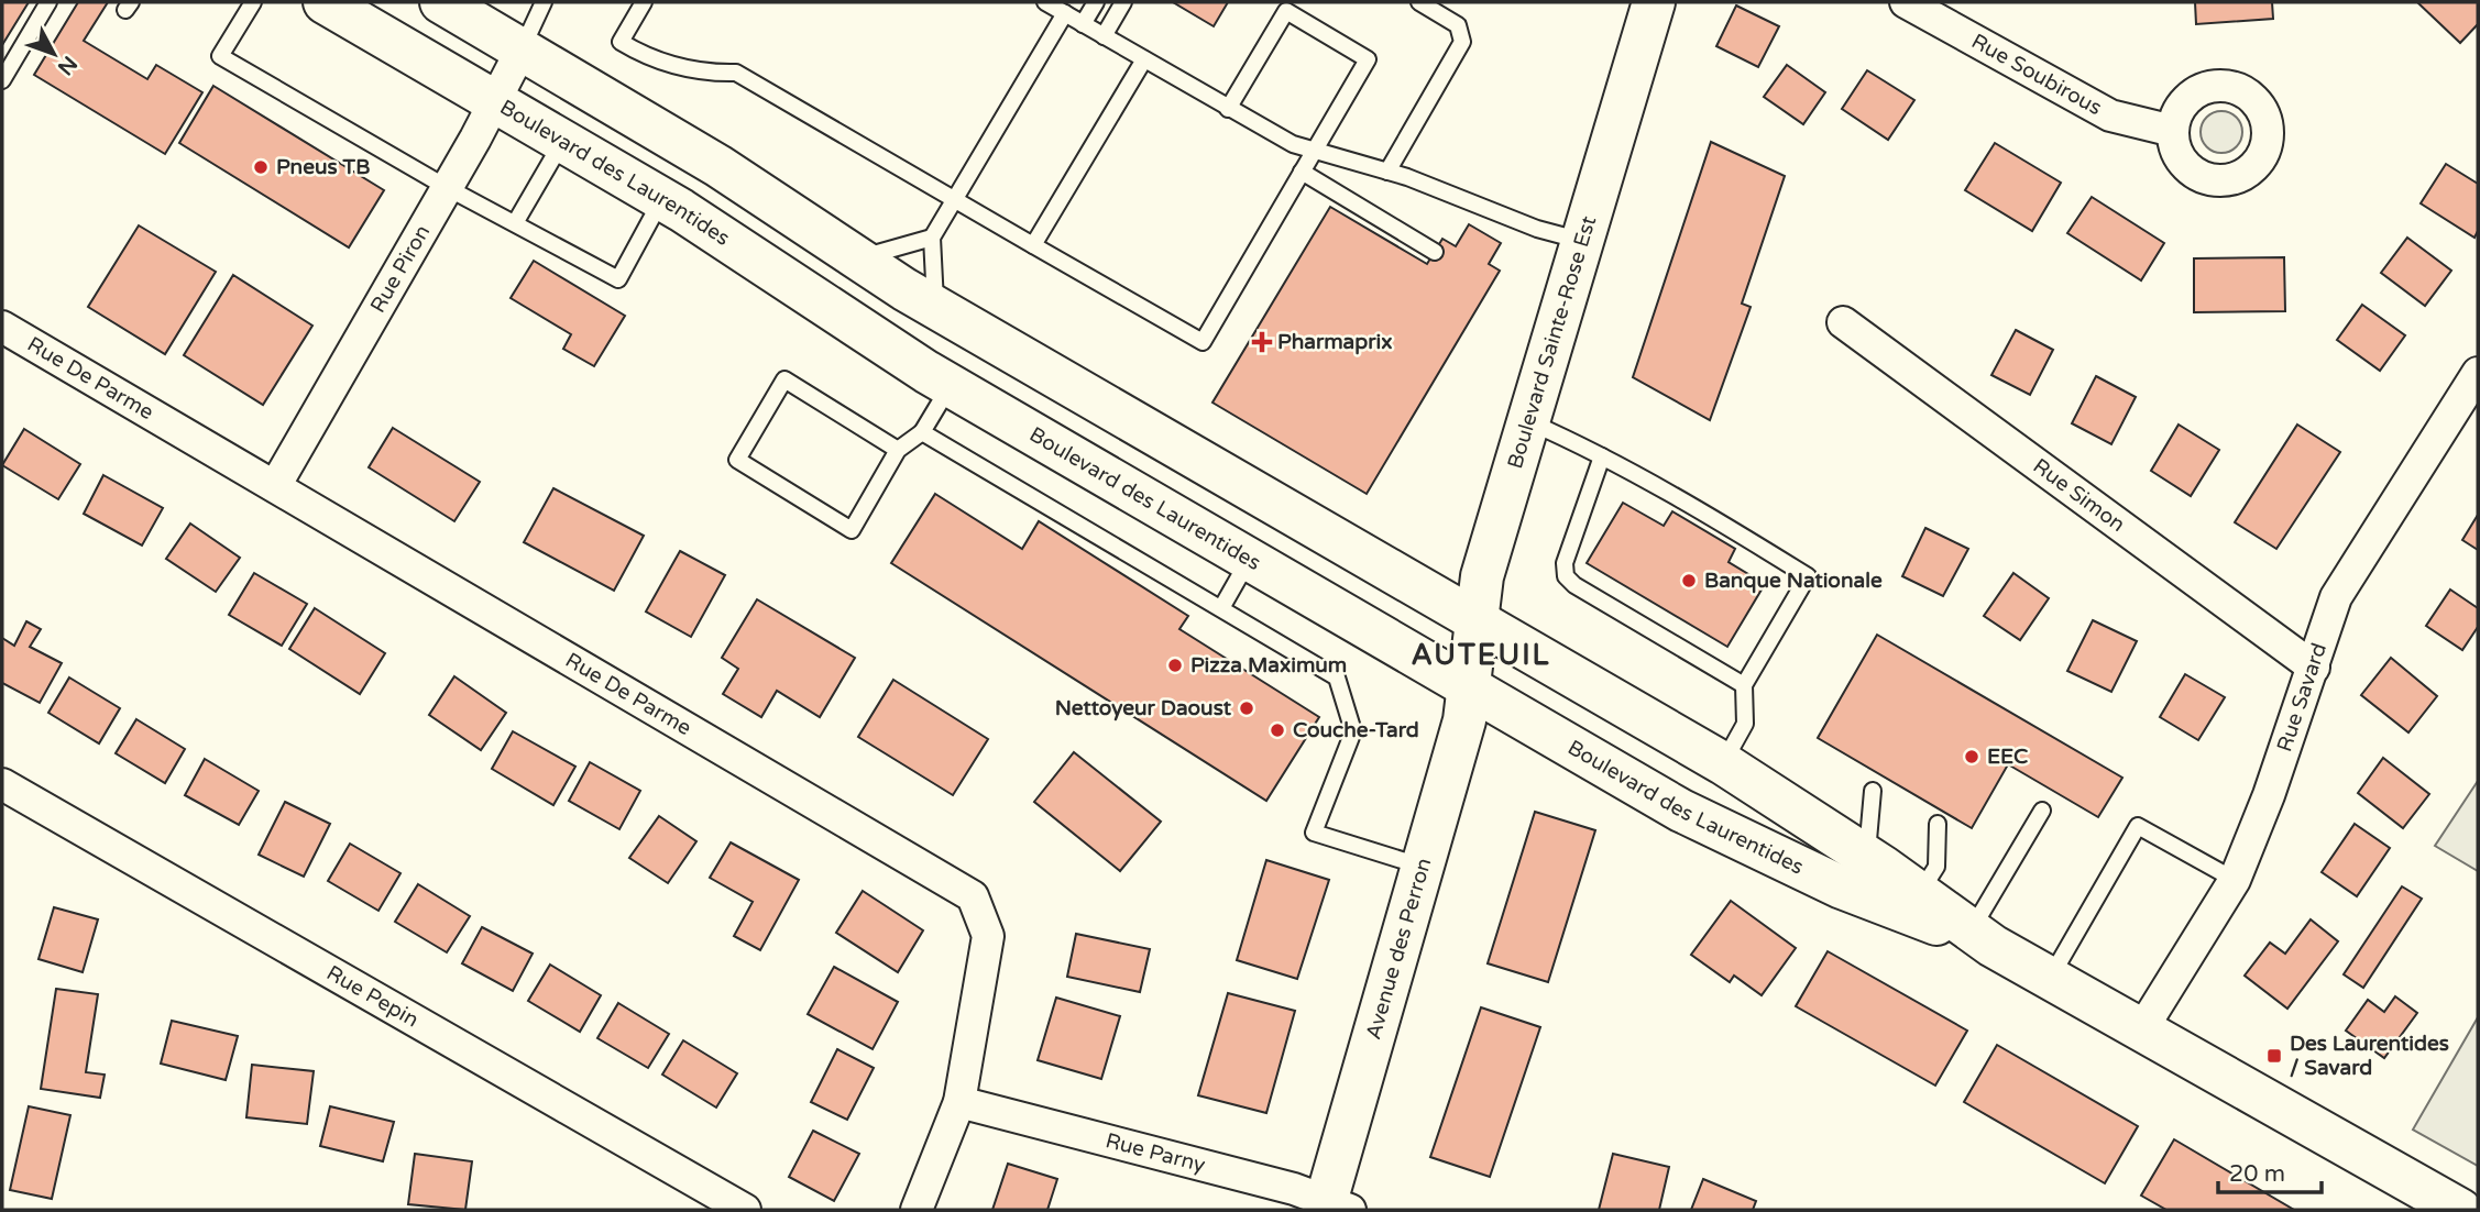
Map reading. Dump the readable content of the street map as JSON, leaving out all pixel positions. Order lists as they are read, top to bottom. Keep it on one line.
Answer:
{"streets":{"main road":["Boulevard des Laurentides","Boulevard Sainte-Rose Est","Avenue des Perron"],"street":["Rue Soubirous","Rue Piron","Rue De Parme","Rue Simon","Rue Savard","Rue Pepin","Rue Parny"]},"crossings":[["Boulevard des Laurentides","Rue Piron"],["Boulevard des Laurentides","Boulevard Sainte-Rose Est"],["Boulevard des Laurentides","Rue Savard"],["Boulevard des Laurentides","Avenue des Perron"],["Rue Piron","Rue De Parme"],["Boulevard Sainte-Rose Est","Avenue des Perron"],["Rue De Parme","Rue Parny"],["Rue Simon","Rue Savard"],["Avenue des Perron","Rue Parny"]],"districts":["AUTEUIL"],"places":{"other":["Pneus TB","Banque Nationale","Pizza Maximum","Nettoyeur Daoust","Couche-Tard","EEC"],"health":["Pharmaprix"],"transit":["Des Laurentides / Savard"]},"scale_bar":"20 m","north":"bottom right"}
